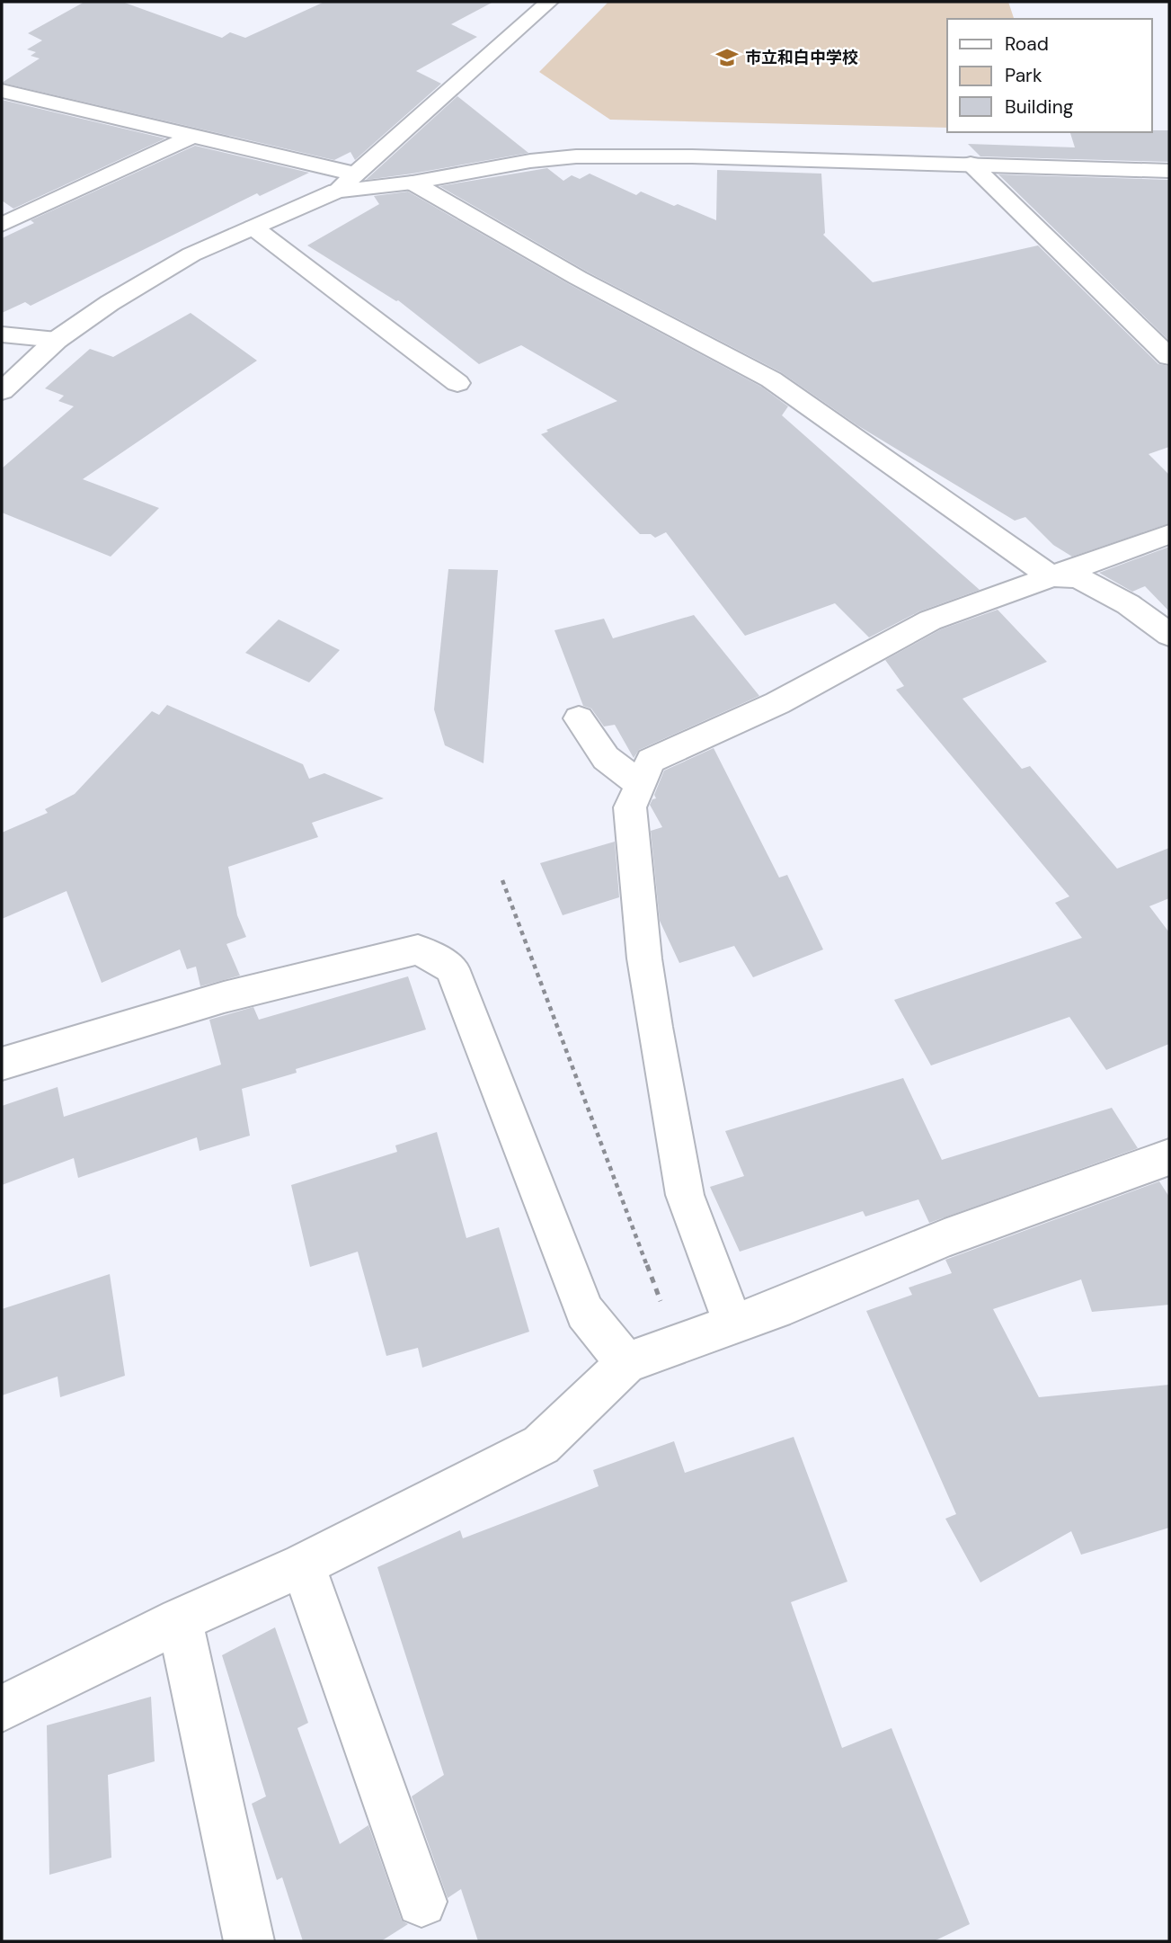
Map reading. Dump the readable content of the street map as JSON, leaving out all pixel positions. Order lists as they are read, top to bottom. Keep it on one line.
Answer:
{"places":{"school or university":["市立和白中学校"]},"legend":["Road","Park","Building"]}
